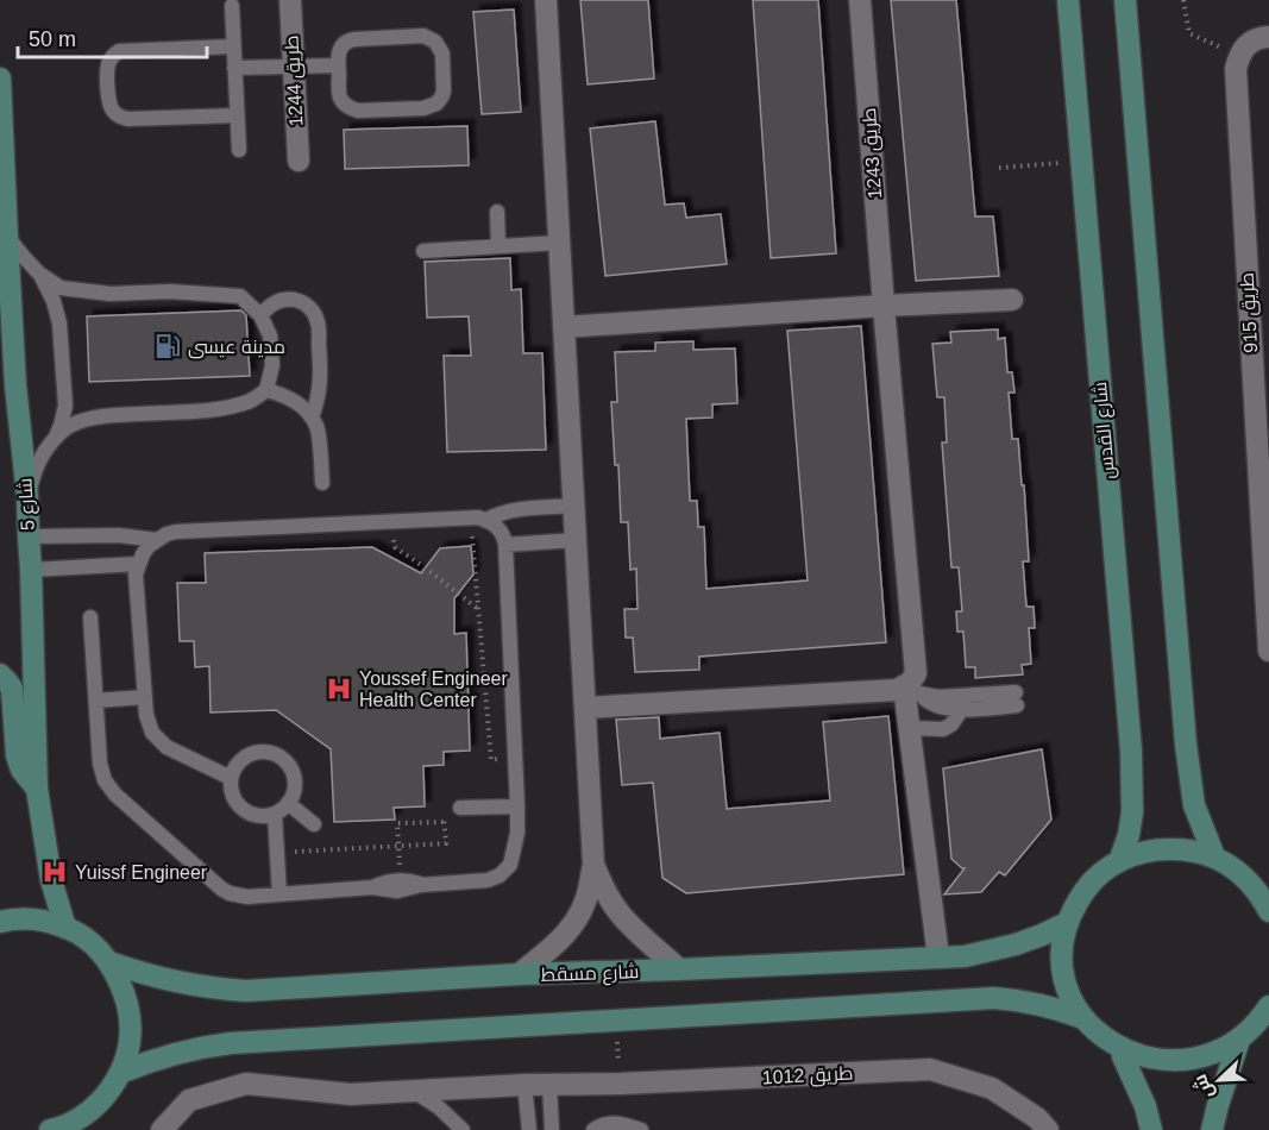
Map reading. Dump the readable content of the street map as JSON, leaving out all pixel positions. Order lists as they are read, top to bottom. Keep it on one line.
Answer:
{"streets":{"street":["طريق 1244","طريق 1243","طريق 915","شارع القدس","شارع 5","شارع مسقط","طريق 1012"]},"places":{"fuel station":["مدينة عيسى"],"hospital":["Youssef Engineer Health Center","Yuissf Engineer"]},"scale_bar":"50 m","north":"bottom left"}
